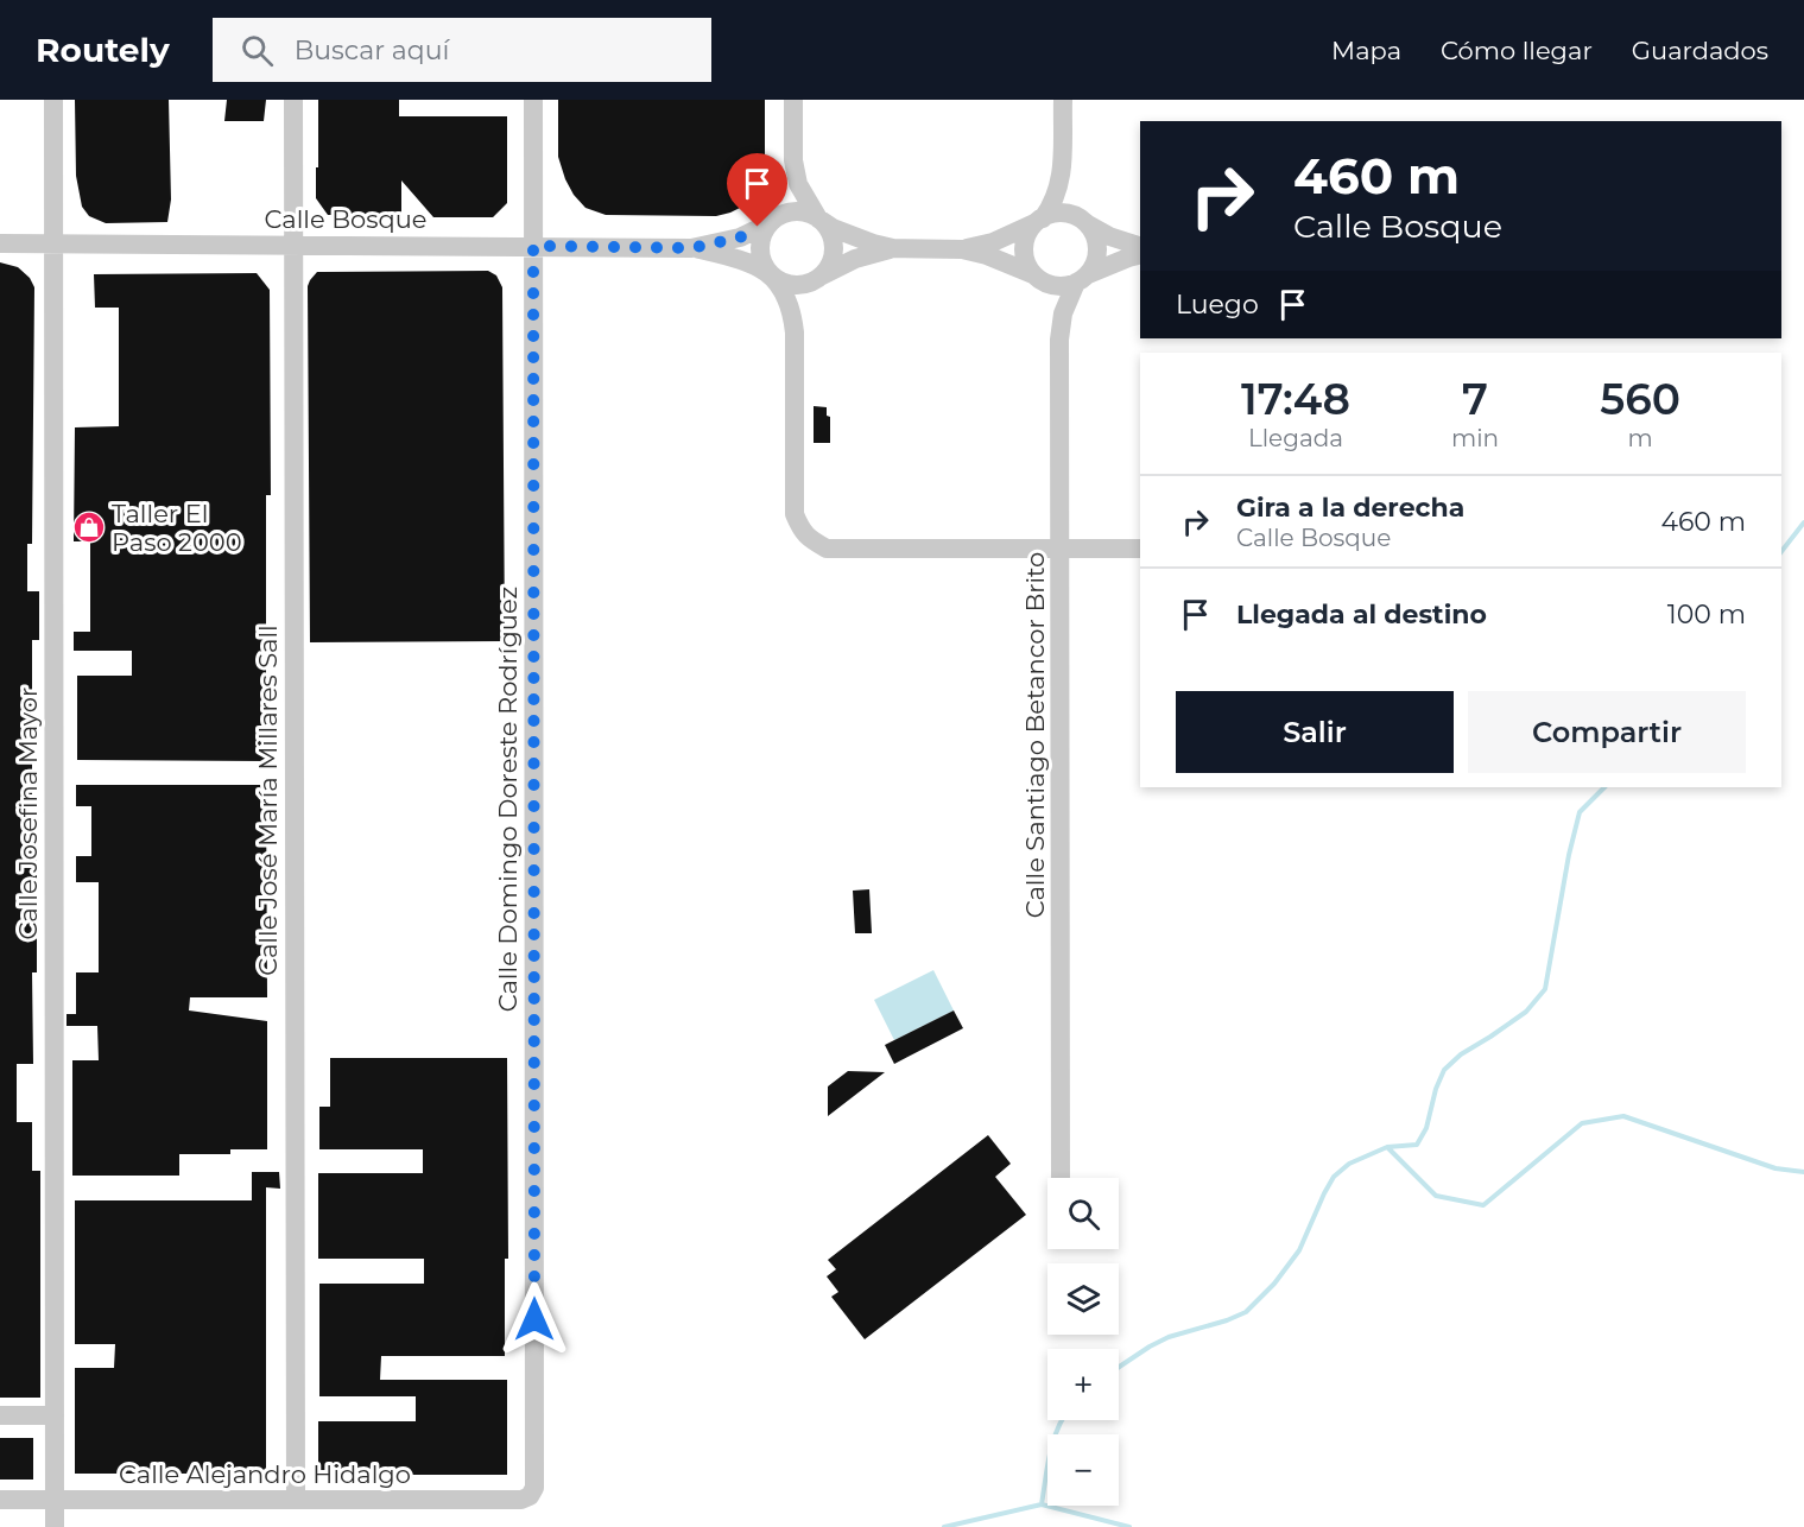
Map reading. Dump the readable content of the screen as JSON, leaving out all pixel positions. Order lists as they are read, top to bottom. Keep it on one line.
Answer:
{"streets":{"street":["Calle Bosque","Calle Santiago Betancor Brito","Calle Domingo Doreste Rodríguez","Calle José María Millares Sall","Calle Josefina Mayor","Calle Alejandro Hidalgo"]},"crossings":[["Calle Bosque","Calle Domingo Doreste Rodríguez"],["Calle Bosque","Calle José María Millares Sall"],["Calle Bosque","Calle Josefina Mayor"],["Calle Domingo Doreste Rodríguez","Calle Alejandro Hidalgo"],["Calle José María Millares Sall","Calle Alejandro Hidalgo"],["Calle Josefina Mayor","Calle Alejandro Hidalgo"]],"places":{"shop":["Taller El Paso 2000"]},"page":{"header":"Routely","search":"Buscar aquí","nav":["Mapa","Cómo llegar","Guardados"],"turn":["460 m","Calle Bosque"],"then":"Luego","eta":["17:48","Llegada","7","min","560","m"],"list":[{"name":"Gira a la derecha","note":"Calle Bosque","value":"460 m"},{"name":"Llegada al destino","value":"100 m"}],"buttons":["Salir","Compartir"],"map_buttons":["+","−"]}}
